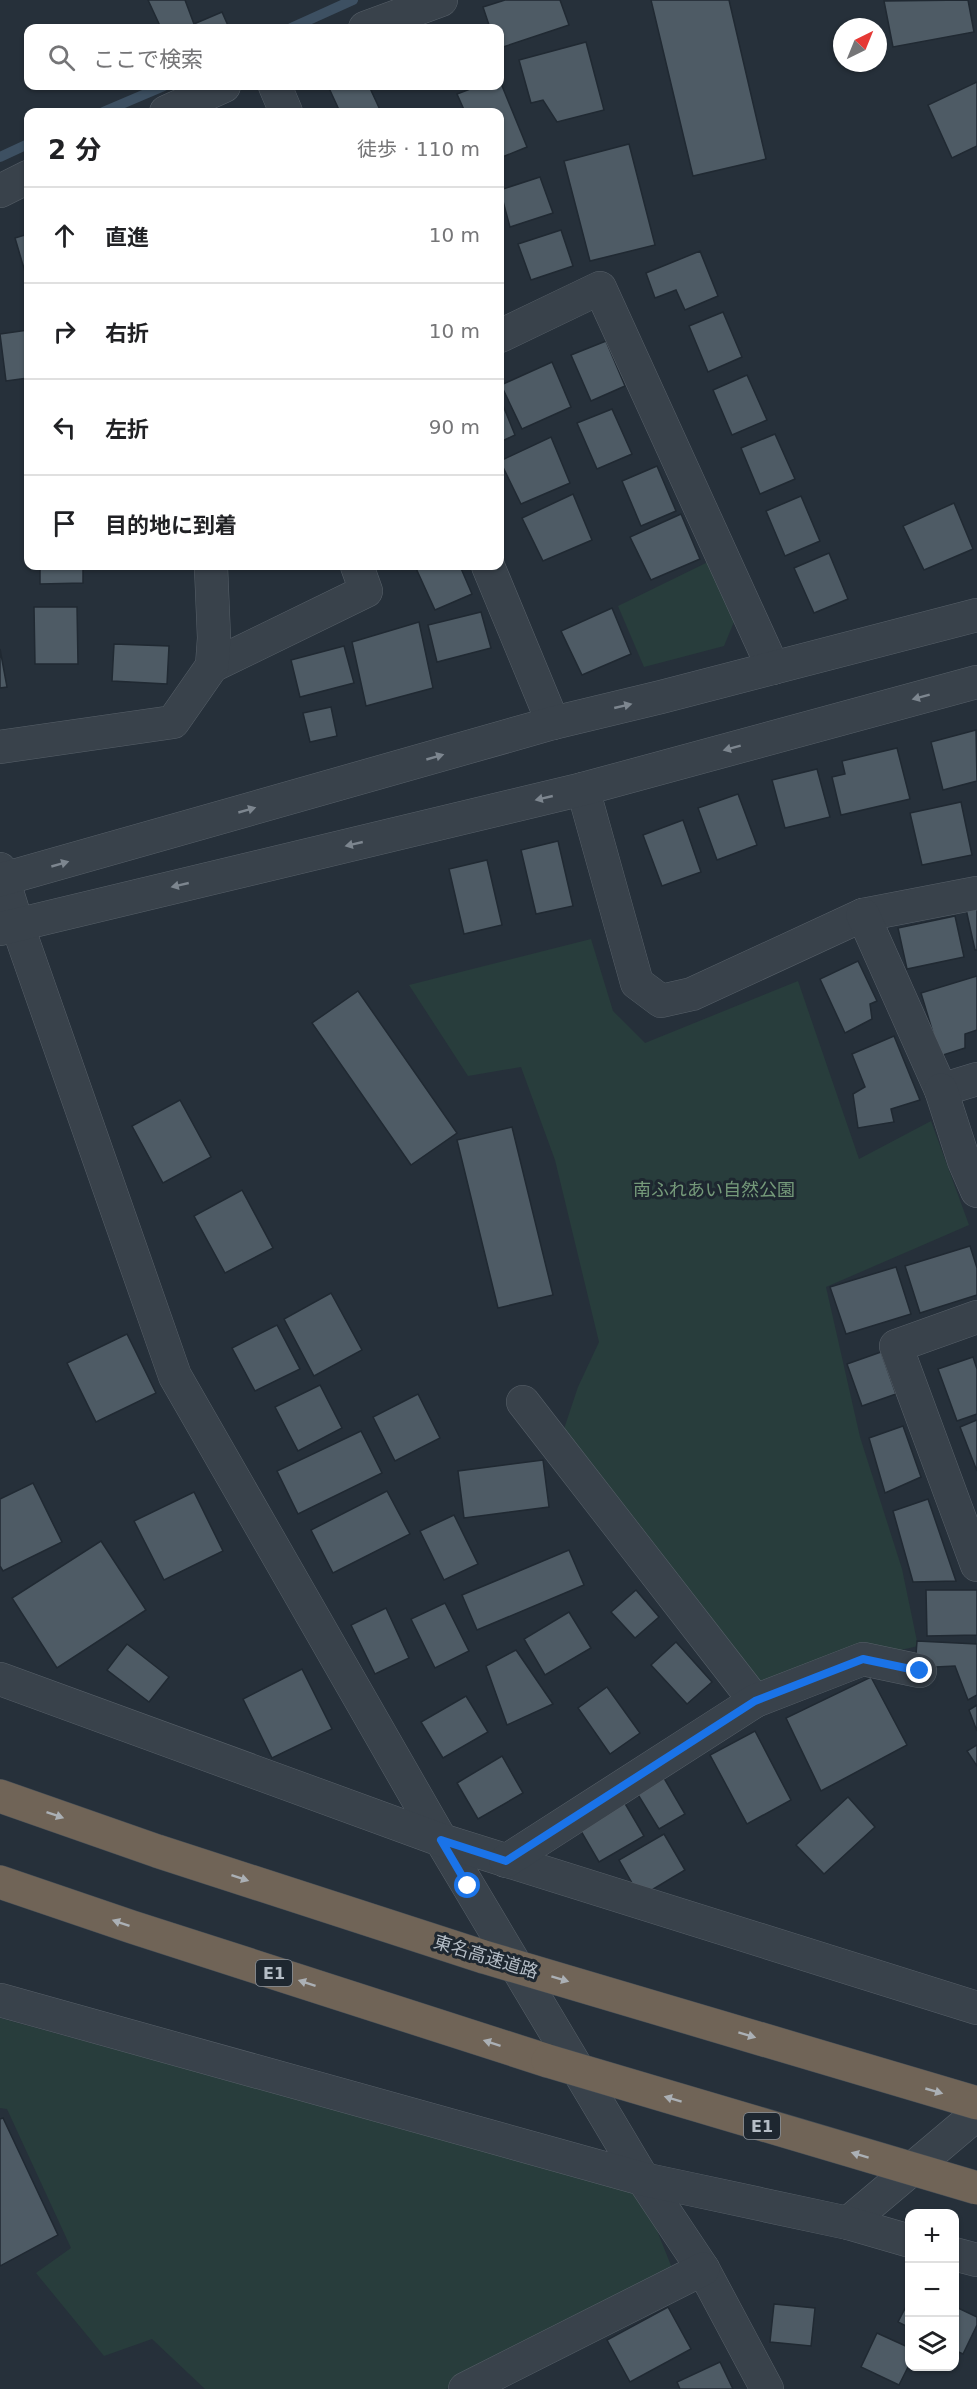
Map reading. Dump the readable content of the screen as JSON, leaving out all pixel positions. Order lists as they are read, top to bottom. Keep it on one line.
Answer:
{"streets":{"highway":["東名高速道路","E1"]},"parks":["南ふれあい自然公園"],"north":"top right","page":{"search":"ここで検索","heading":["2 分","徒歩 · 110 m"],"list":[["直進","10 m"],["右折","10 m"],["左折","90 m"],"目的地に到着"],"map_buttons":["+","−"]}}
